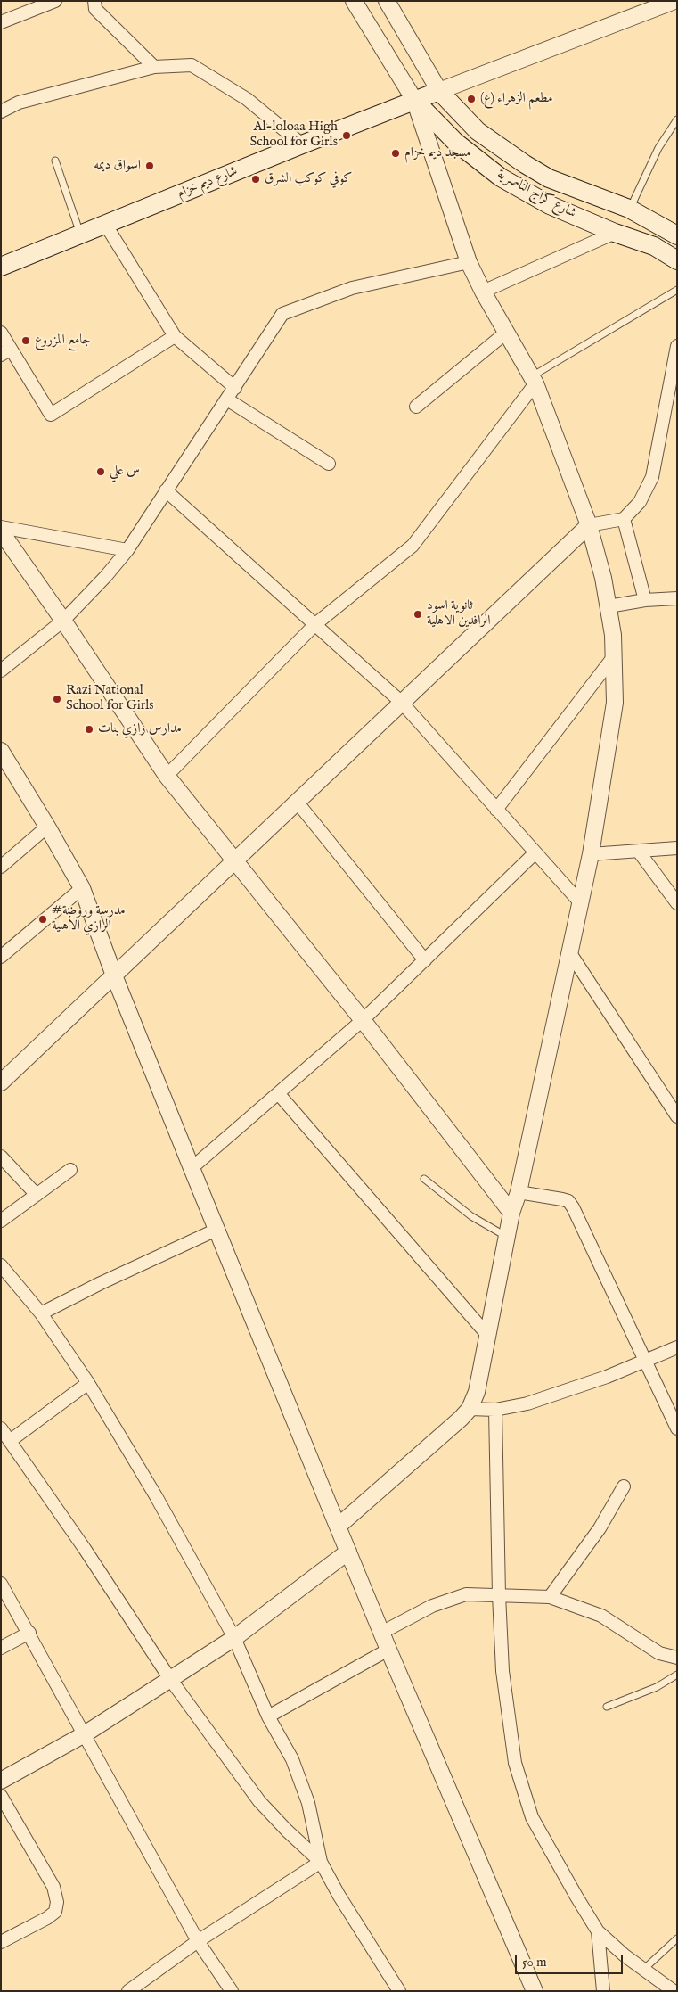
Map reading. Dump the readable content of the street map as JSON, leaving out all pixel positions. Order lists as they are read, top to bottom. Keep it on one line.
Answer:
{"streets":{"main road":["شارع ديم خزام","شارع كراج الناصرية"]},"crossings":[["شارع ديم خزام","شارع كراج الناصرية"]],"places":["مطعم الزهراء (ع)","Al-loloaa High School for Girls","مسجد ديم خزام","اسواق ديمه","كوفي كوكب الشرق","جامع المزروع","س علي","ثانوية اسود الرافدين الاهلية","Razi National School for Girls","مدارس رازي بنات","#مدرسة وروضة الرازي الأهلية"],"scale_bar":"50 m"}
